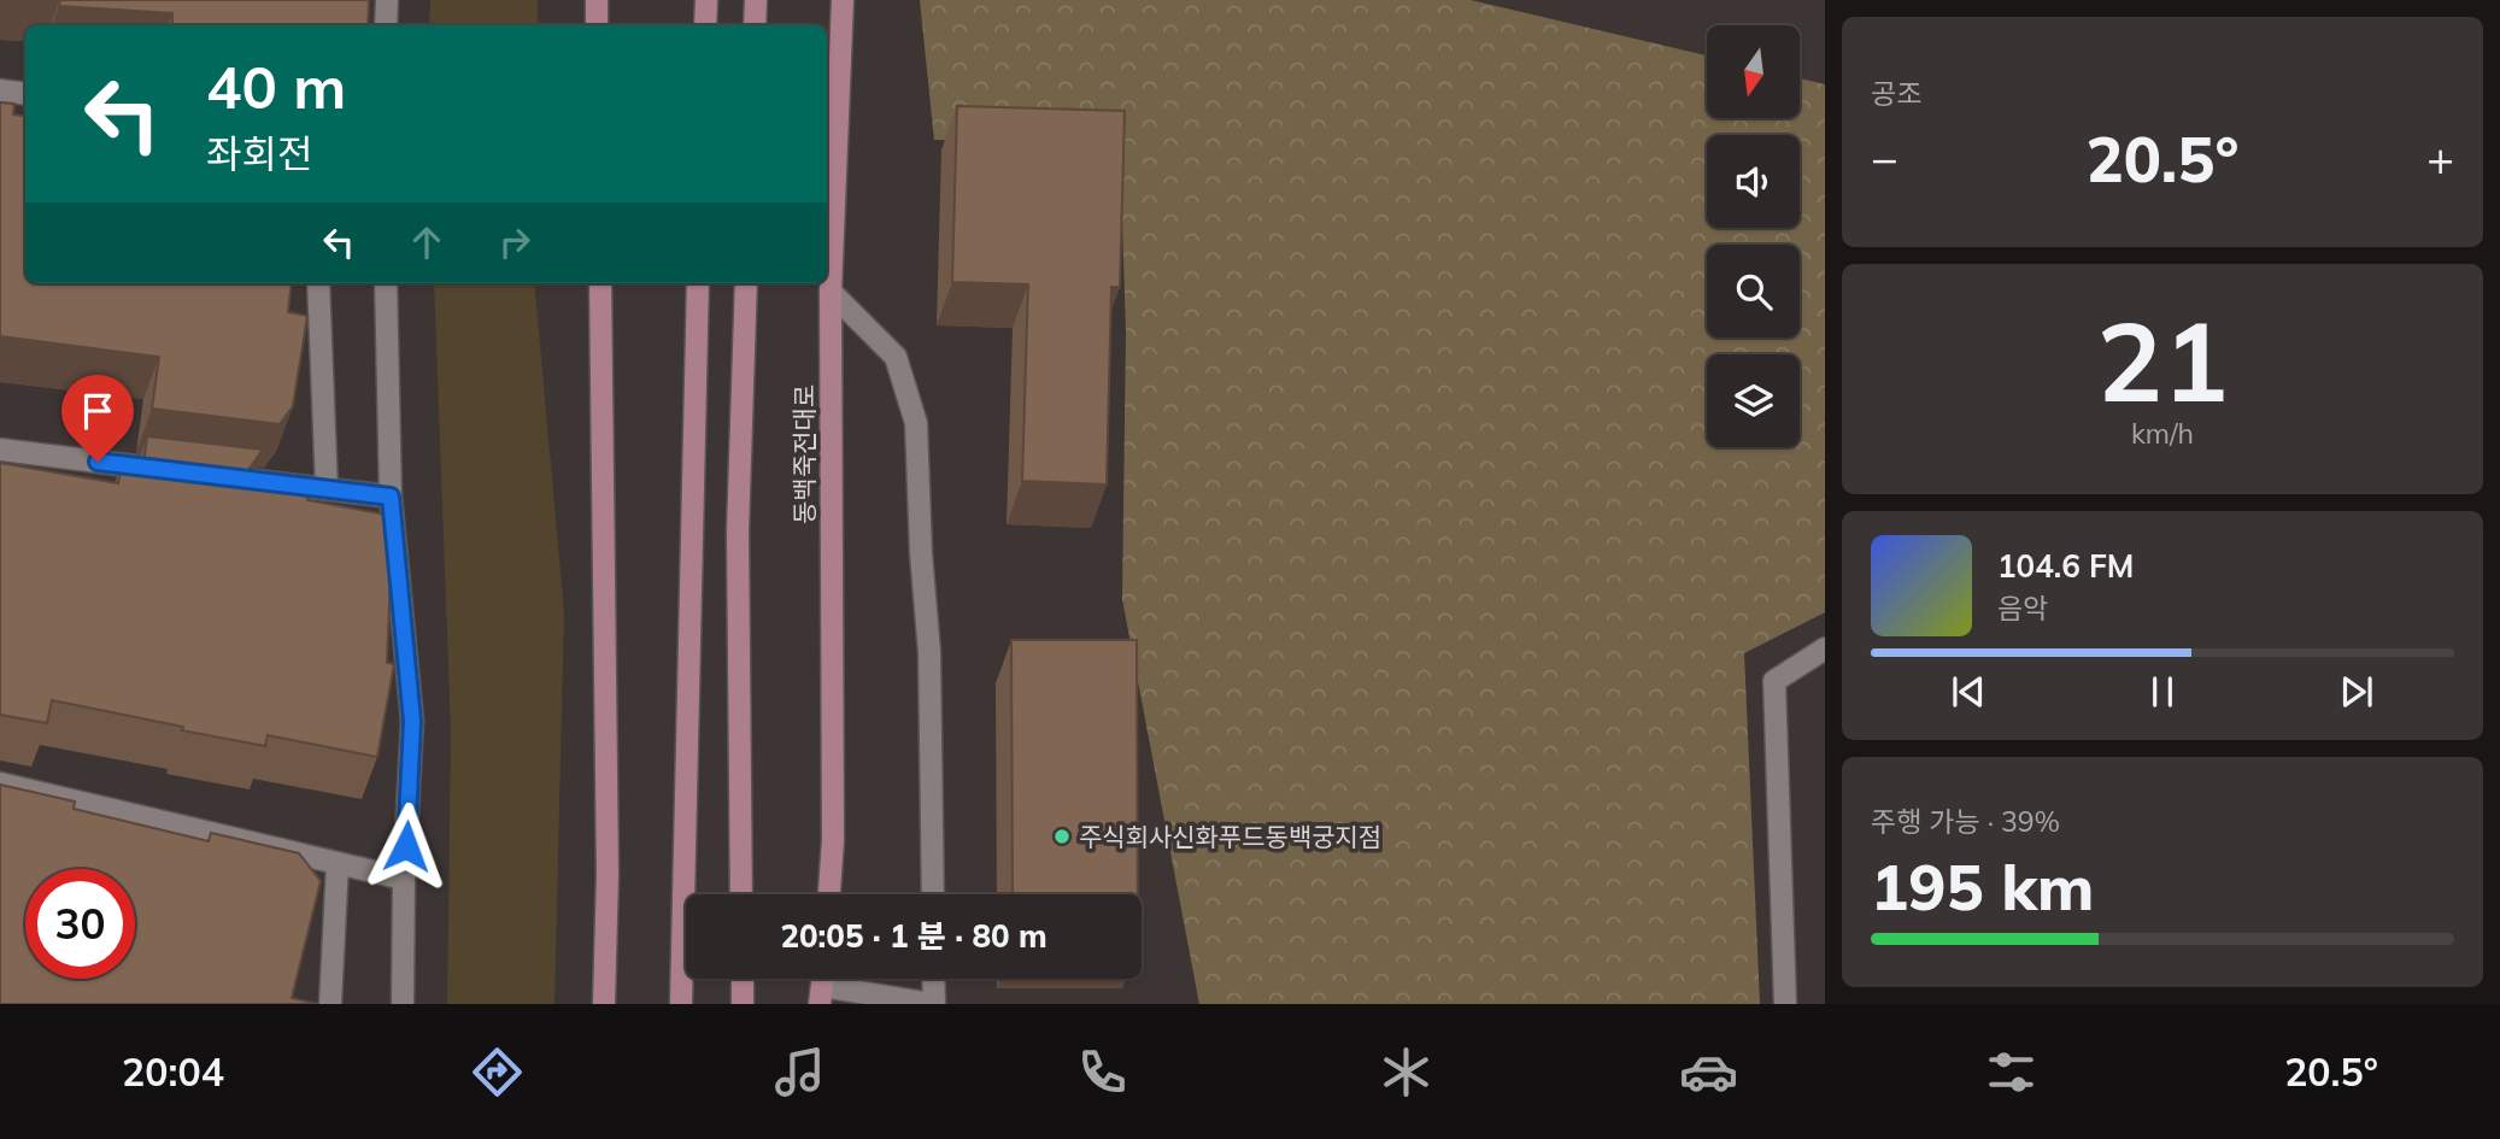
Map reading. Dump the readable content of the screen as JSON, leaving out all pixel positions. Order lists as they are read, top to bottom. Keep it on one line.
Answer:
{"streets":{"main road":["동백죽전대로"]},"places":["주식회사신화푸드동백궁지점"],"north":"bottom","page":{"tile":["공조",["21","km/h"],["주행 가능 · 39%","195 km"]],"turn":["40 m","좌회전"],"heat":["−","20.5°","+"],"song":["104.6 FM","음악"],"limit":"30","trip":"20:05 · 1 분 · 80 m","tabs":["20:04","20.5°"]}}
